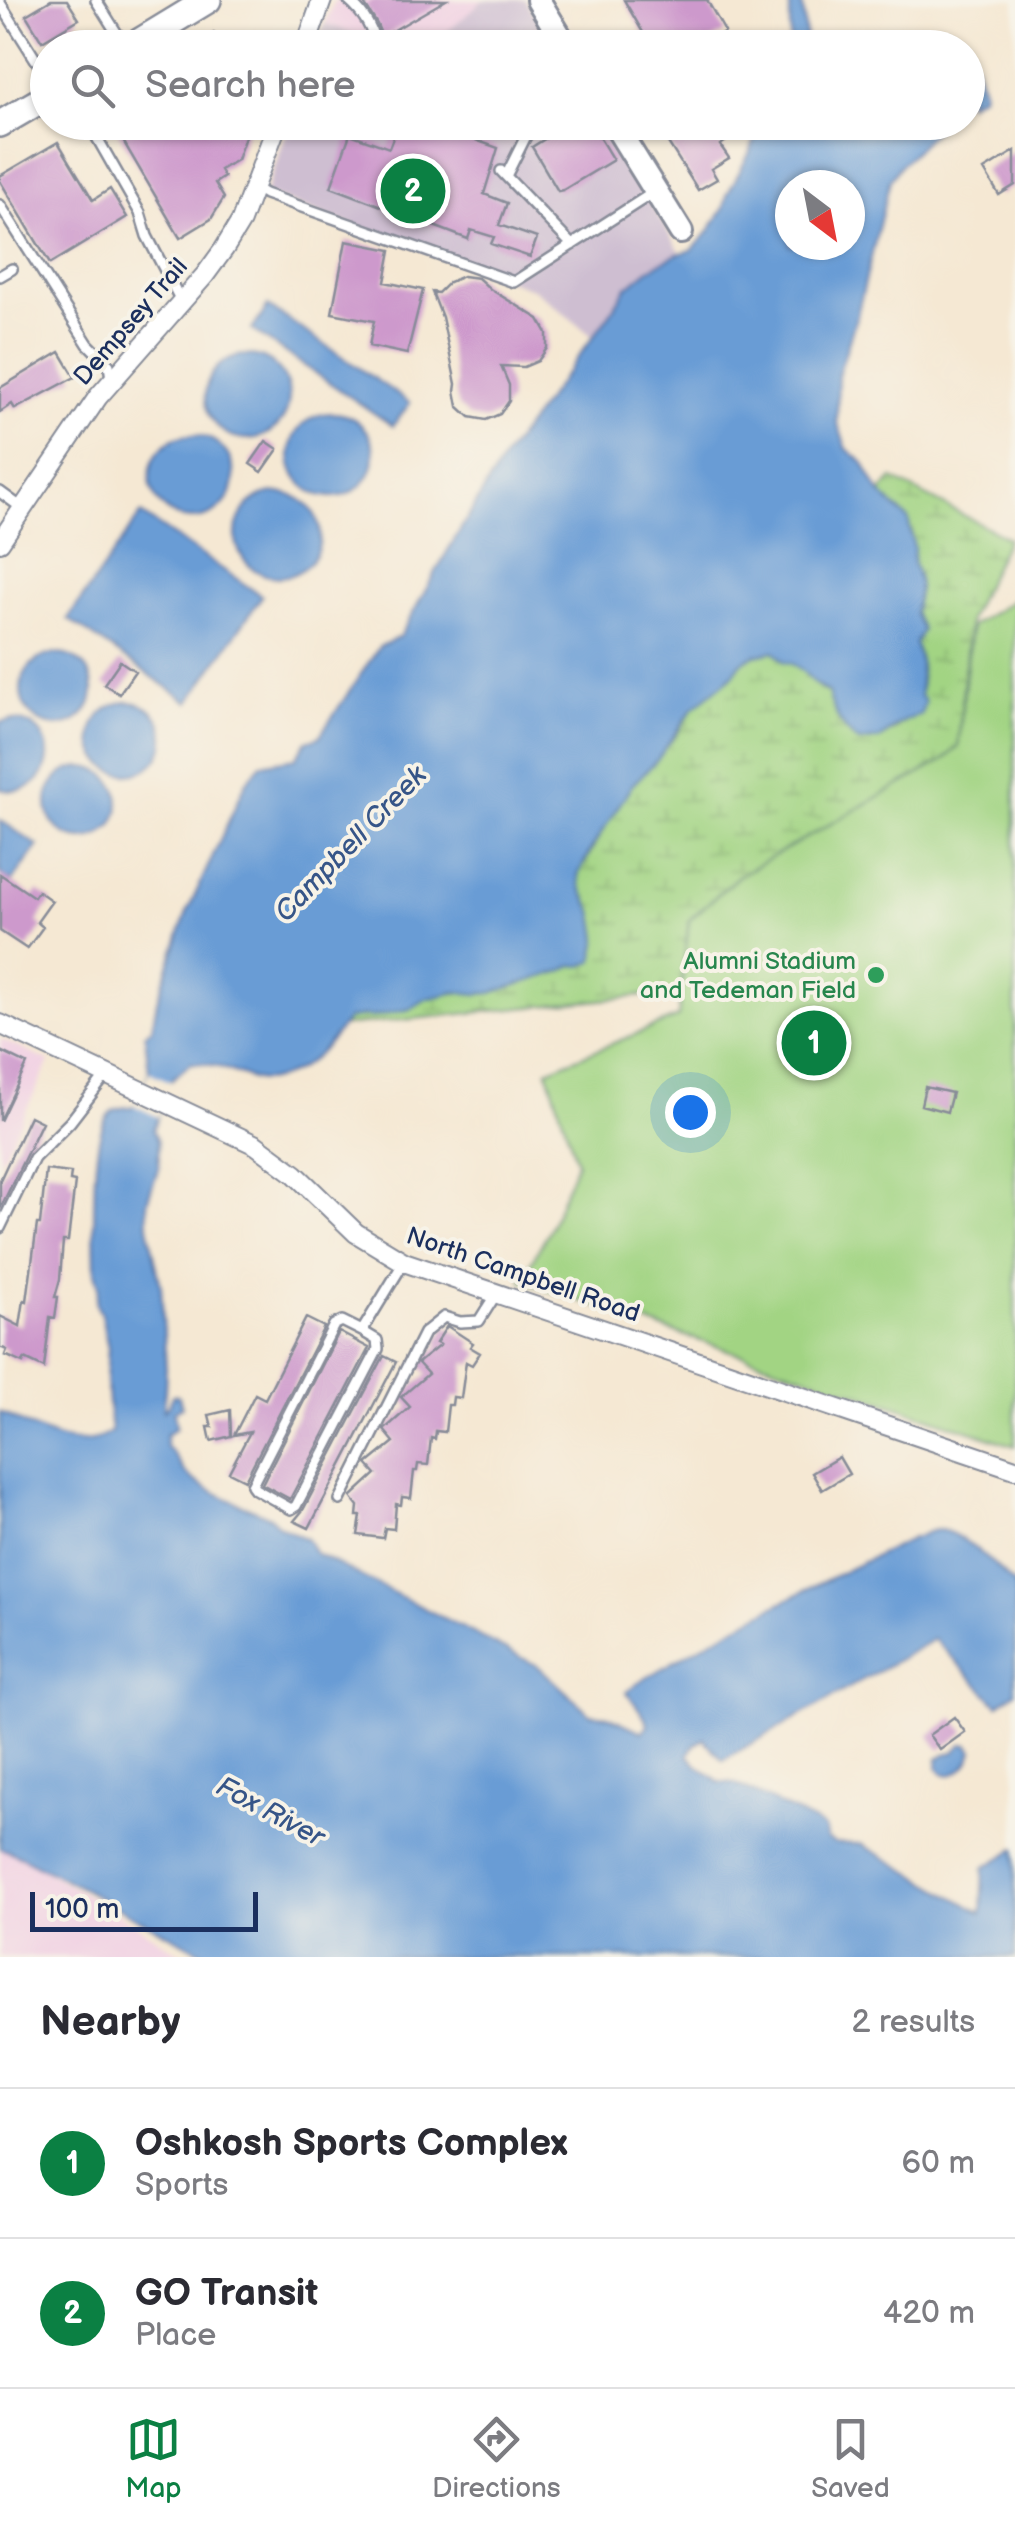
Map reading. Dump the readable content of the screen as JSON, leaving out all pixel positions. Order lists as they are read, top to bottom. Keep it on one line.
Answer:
{"streets":{"street":["Dempsey Trail","North Campbell Road"]},"water":["Campbell Creek","Fox River"],"places":["Alumni Stadium and Tedeman Field"],"scale_bar":"100 m","north":"bottom right","page":{"search":"Search here","pins":["2","1"],"scale":"100 m","heading":["Nearby","2 results"],"list":[{"mark":"1","name":"Oshkosh Sports Complex","note":"Sports","value":"60 m"},{"mark":"2","name":"GO Transit","note":"Place","value":"420 m"}],"nav":["Map","Directions","Saved"]}}
